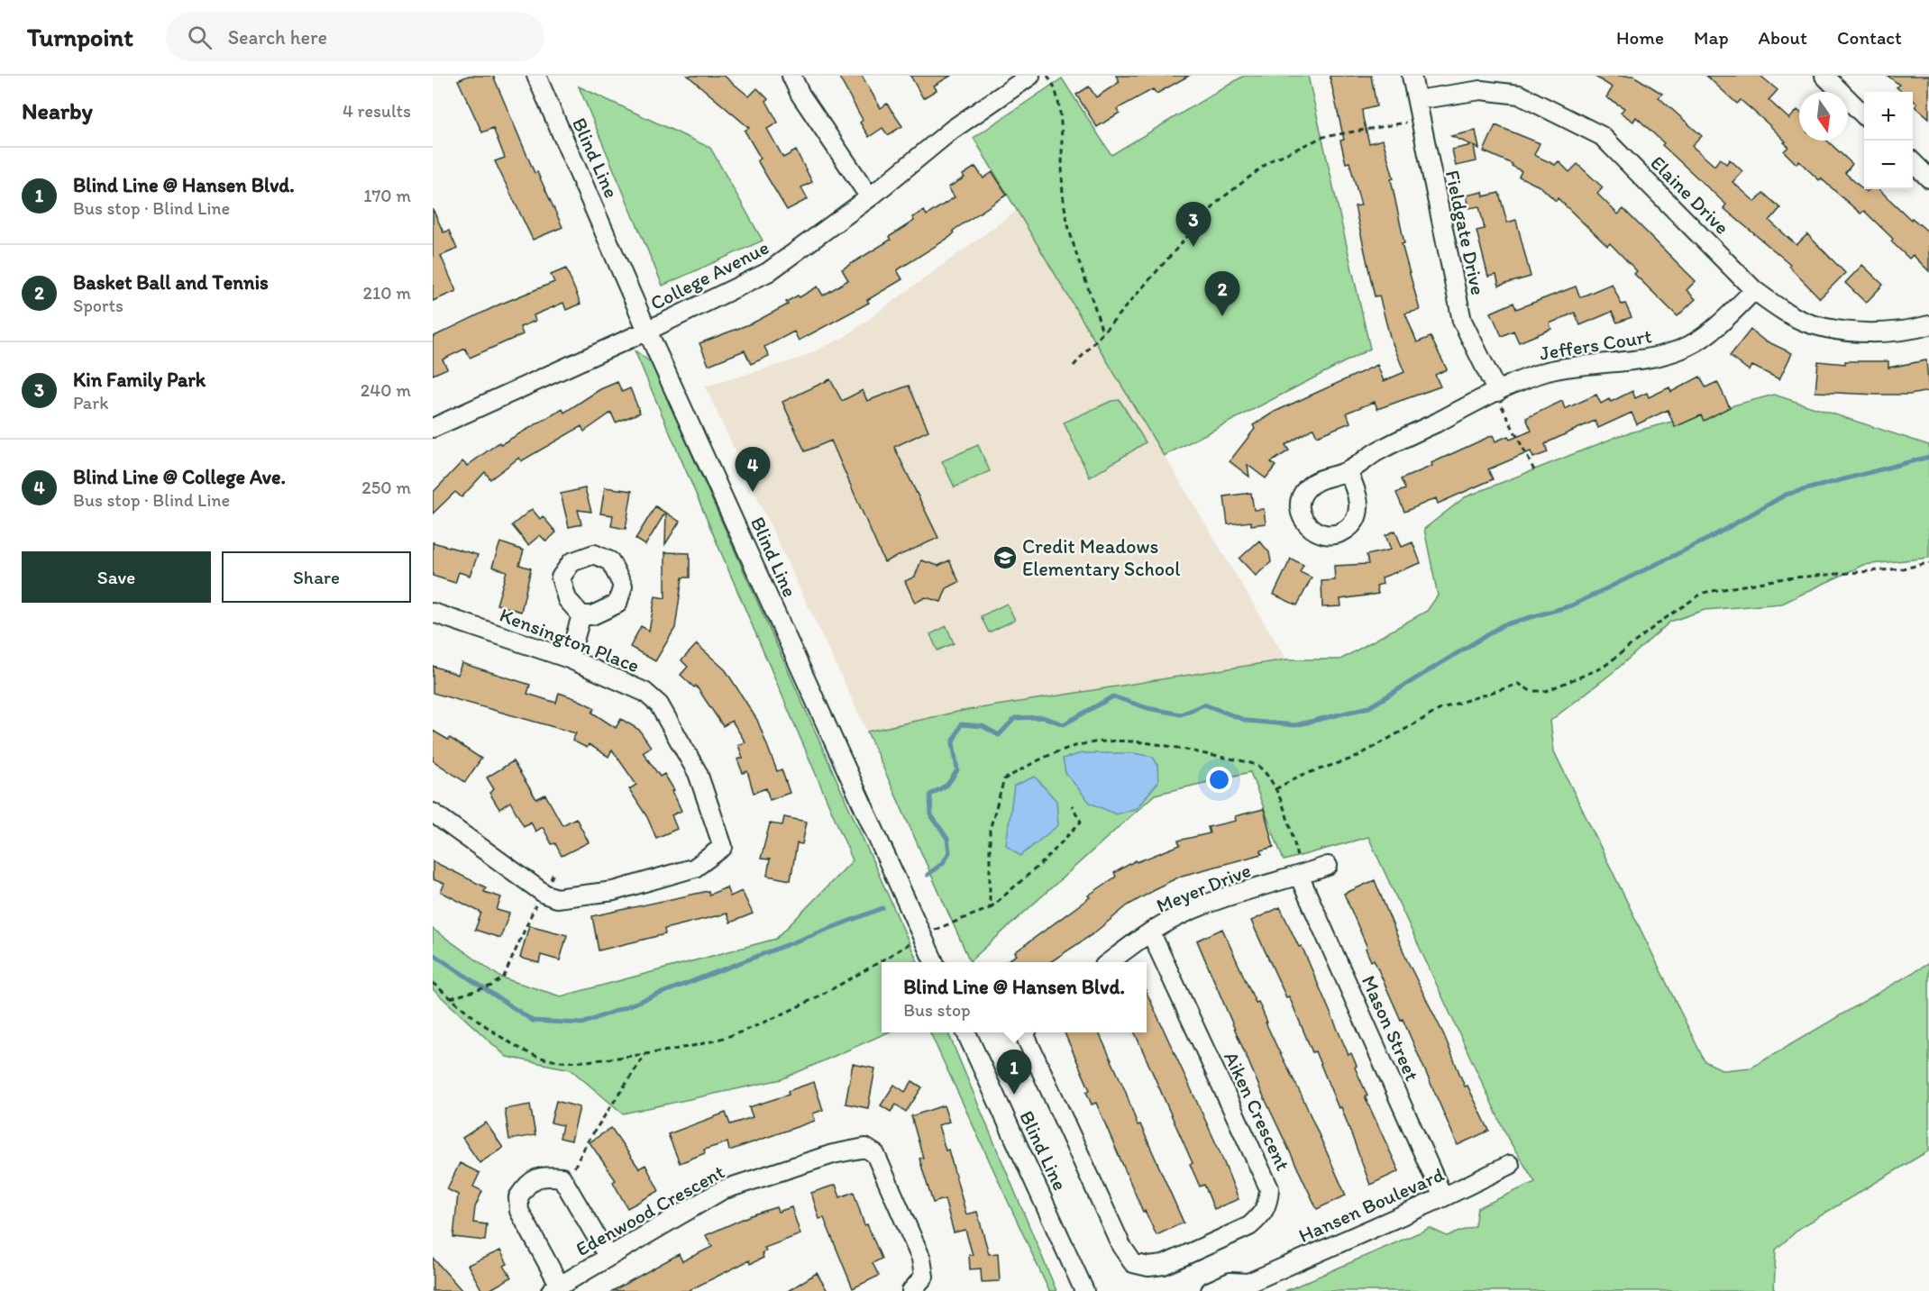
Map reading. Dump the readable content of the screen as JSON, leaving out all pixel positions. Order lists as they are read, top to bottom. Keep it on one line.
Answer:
{"streets":{"street":["Blind Line","Elaine Drive","Fieldgate Drive","College Avenue","Jeffers Court","Kensington Place","Meyer Drive","Mason Street","Aiken Crescent","Hansen Boulevard","Edenwood Crescent"]},"crossings":[["Blind Line","College Avenue"],["Elaine Drive","Fieldgate Drive"],["Elaine Drive","Jeffers Court"],["Fieldgate Drive","Jeffers Court"],["Meyer Drive","Mason Street"],["Meyer Drive","Aiken Crescent"],["Mason Street","Hansen Boulevard"]],"places":{"school or university":["Credit Meadows Elementary School"]},"north":"bottom","page":{"header":"Turnpoint","search":"Search here","nav":["Home","Map","About","Contact"],"heading":["Nearby","4 results"],"map_buttons":["+","−"],"list":[{"mark":"1","name":"Blind Line @ Hansen Blvd.","note":"Bus stop · Blind Line","value":"170 m"},{"mark":"2","name":"Basket Ball and Tennis","note":"Sports","value":"210 m"},{"mark":"3","name":"Kin Family Park","note":"Park","value":"240 m"},{"mark":"4","name":"Blind Line @ College Ave.","note":"Bus stop · Blind Line","value":"250 m"}],"pins":["3","2","4","1"],"buttons":["Save","Share"],"popup":["Blind Line @ Hansen Blvd.","Bus stop"]}}
